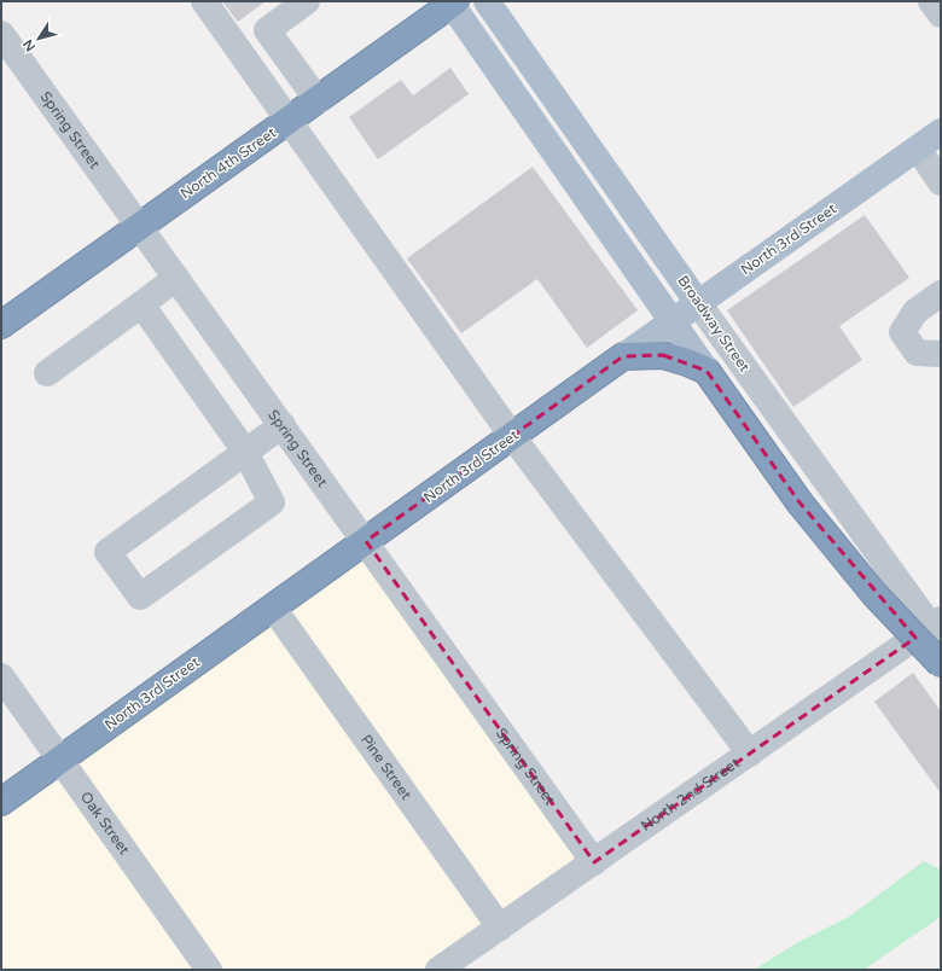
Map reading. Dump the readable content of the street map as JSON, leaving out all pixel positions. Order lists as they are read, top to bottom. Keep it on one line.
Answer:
{"streets":{"highway":["North 4th Street","North 3rd Street"],"main road":["Broadway Street"],"street":["Spring Street","Pine Street","North 2nd Street","Oak Street"]},"crossings":[["Spring Street","North 4th Street"],["Spring Street","North 3rd Street"],["Spring Street","North 2nd Street"],["North 3rd Street","Broadway Street"],["North 3rd Street","Pine Street"],["North 3rd Street","Oak Street"],["Broadway Street","North 2nd Street"],["Pine Street","North 2nd Street"]],"north":"bottom left"}
